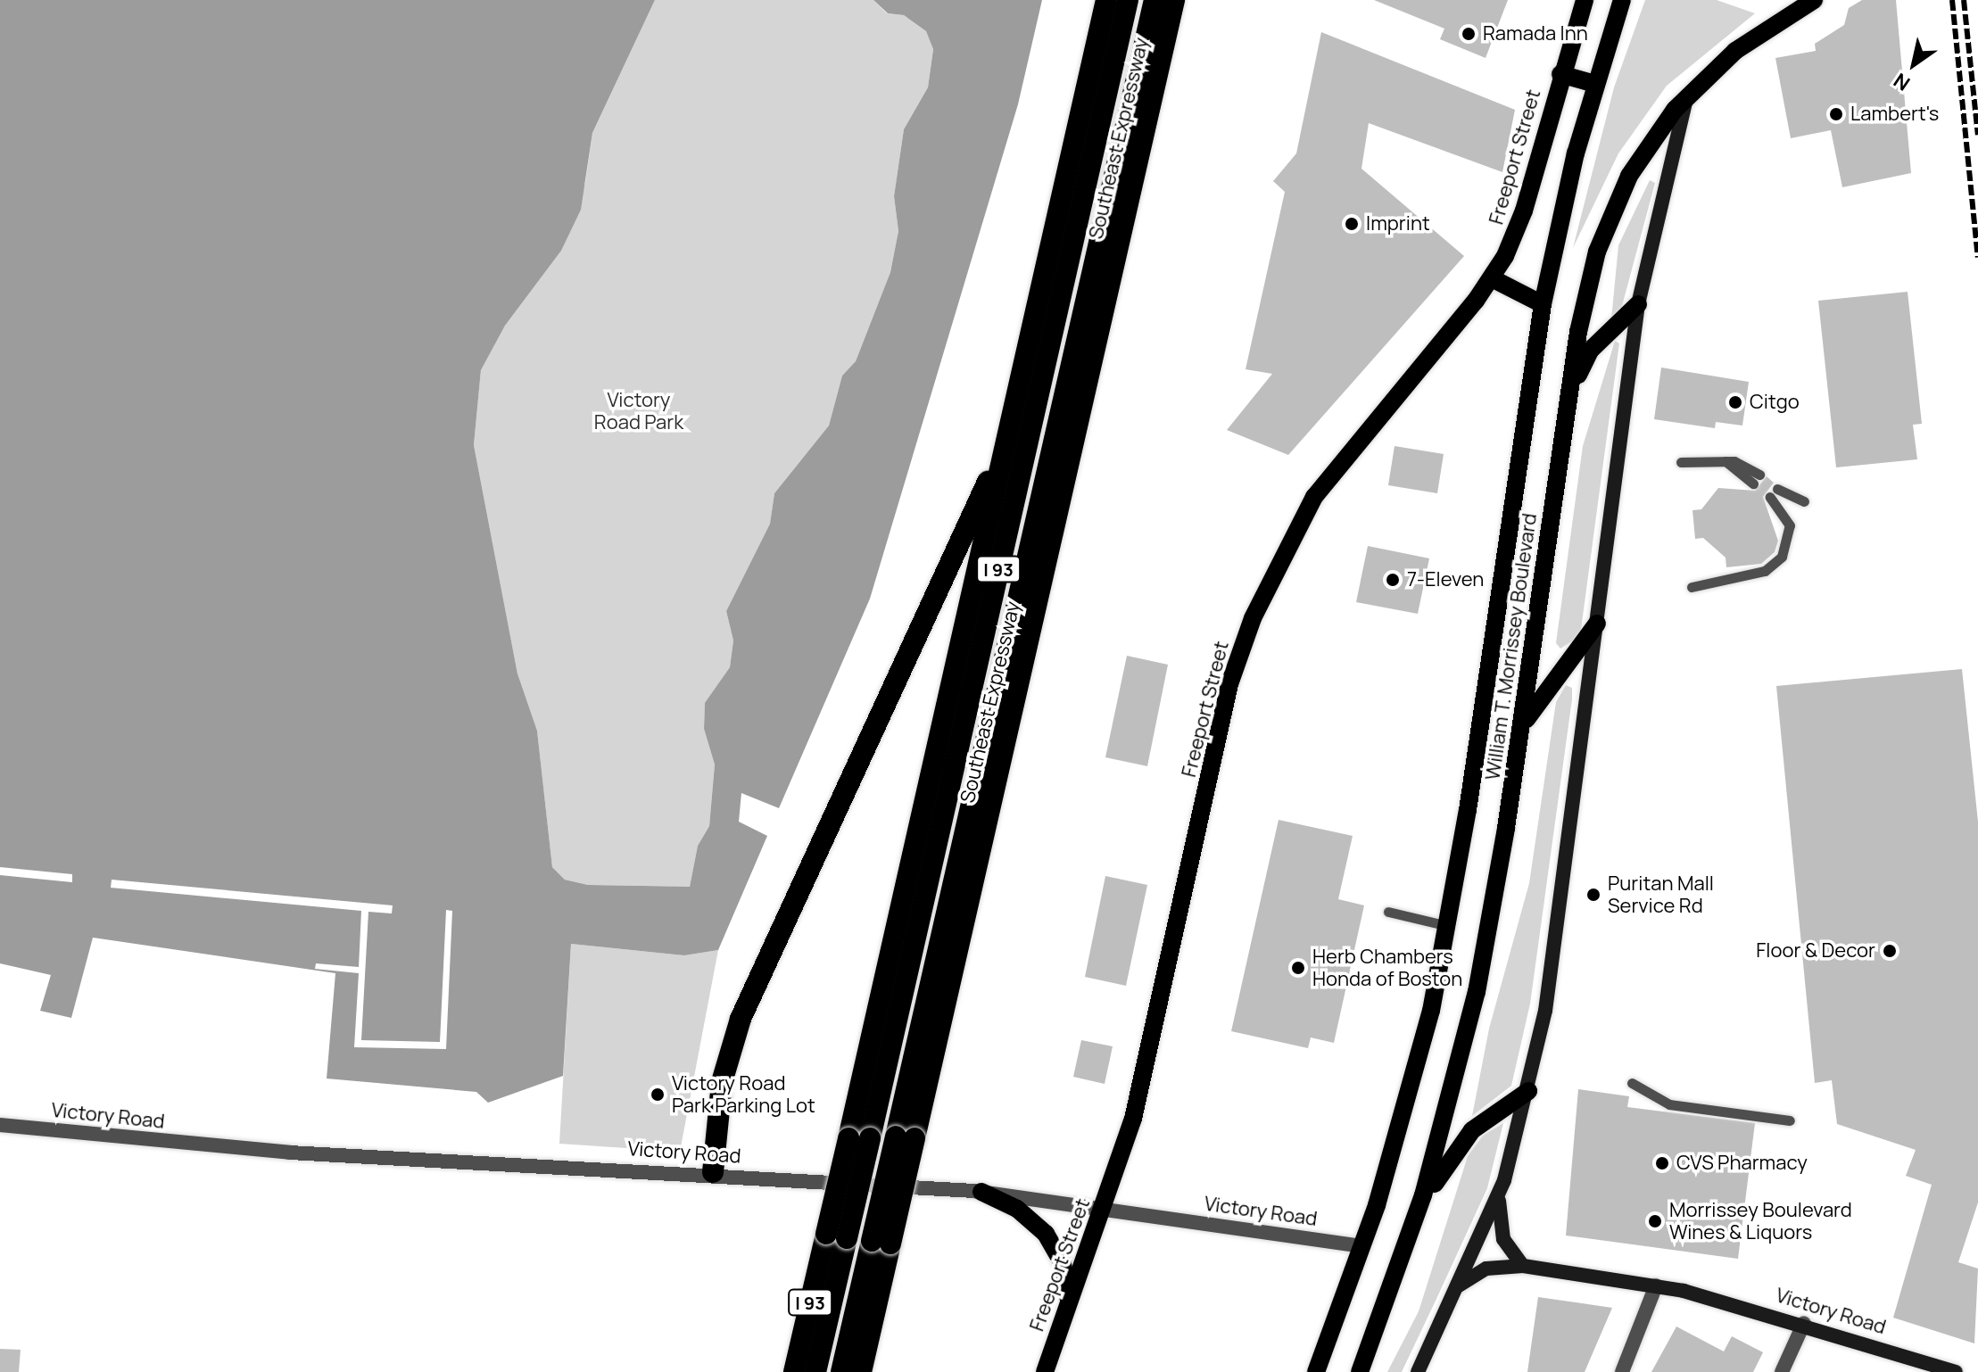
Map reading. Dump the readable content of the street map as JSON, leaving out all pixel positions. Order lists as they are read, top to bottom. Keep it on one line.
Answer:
{"streets":{"highway":["Southeast Expressway","I 93"],"main road":["Freeport Street","William T. Morrissey Boulevard","Victory Road"]},"crossings":[["Southeast Expressway","I 93"],["Freeport Street","Victory Road"],["William T. Morrissey Boulevard","Victory Road"]],"parks":["Victory Road Park"],"places":["Ramada Inn","Lambert's","Imprint","Citgo","7-Eleven","Puritan Mall Service Rd","Floor & Decor","Herb Chambers Honda of Boston","Victory Road Park Parking Lot","CVS Pharmacy","Morrissey Boulevard Wines & Liquors"],"north":"bottom left"}
